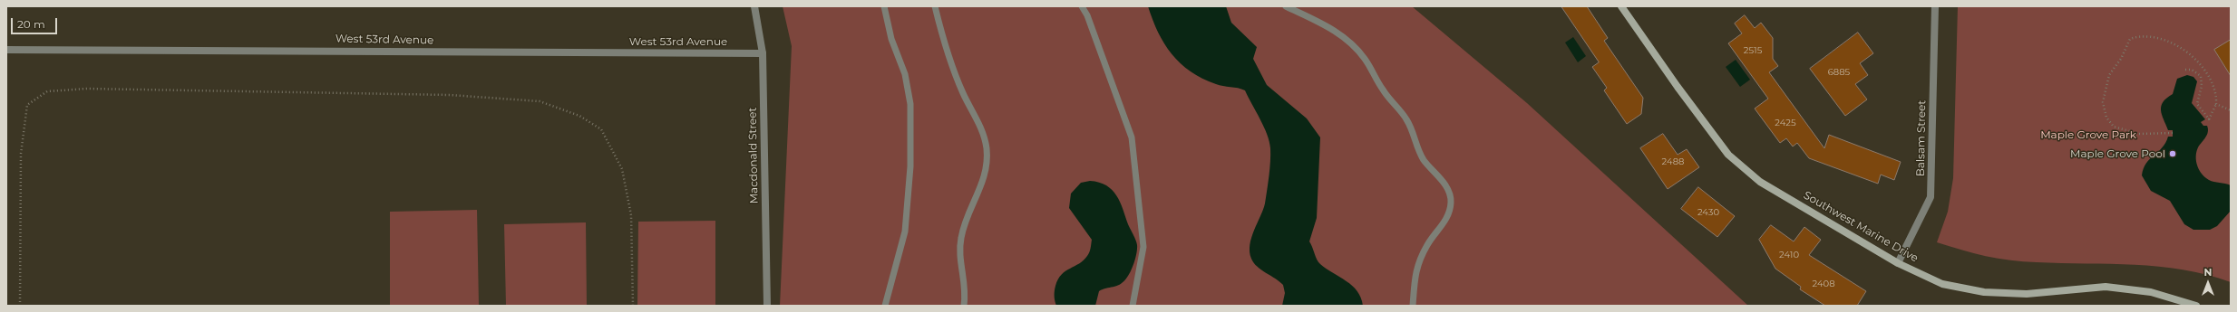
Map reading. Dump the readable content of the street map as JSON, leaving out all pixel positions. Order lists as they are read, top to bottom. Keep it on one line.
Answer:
{"streets":{"main road":["Southwest Marine Drive"],"street":["West 53rd Avenue","Balsam Street","Macdonald Street"]},"crossings":[["West 53rd Avenue","Macdonald Street"],["Balsam Street","Southwest Marine Drive"]],"parks":["Maple Grove Park"],"places":["Maple Grove Pool"],"house_numbers":["2515","6885","2425","2488","2430","2410","2408"],"scale_bar":"20 m","north":"top"}
